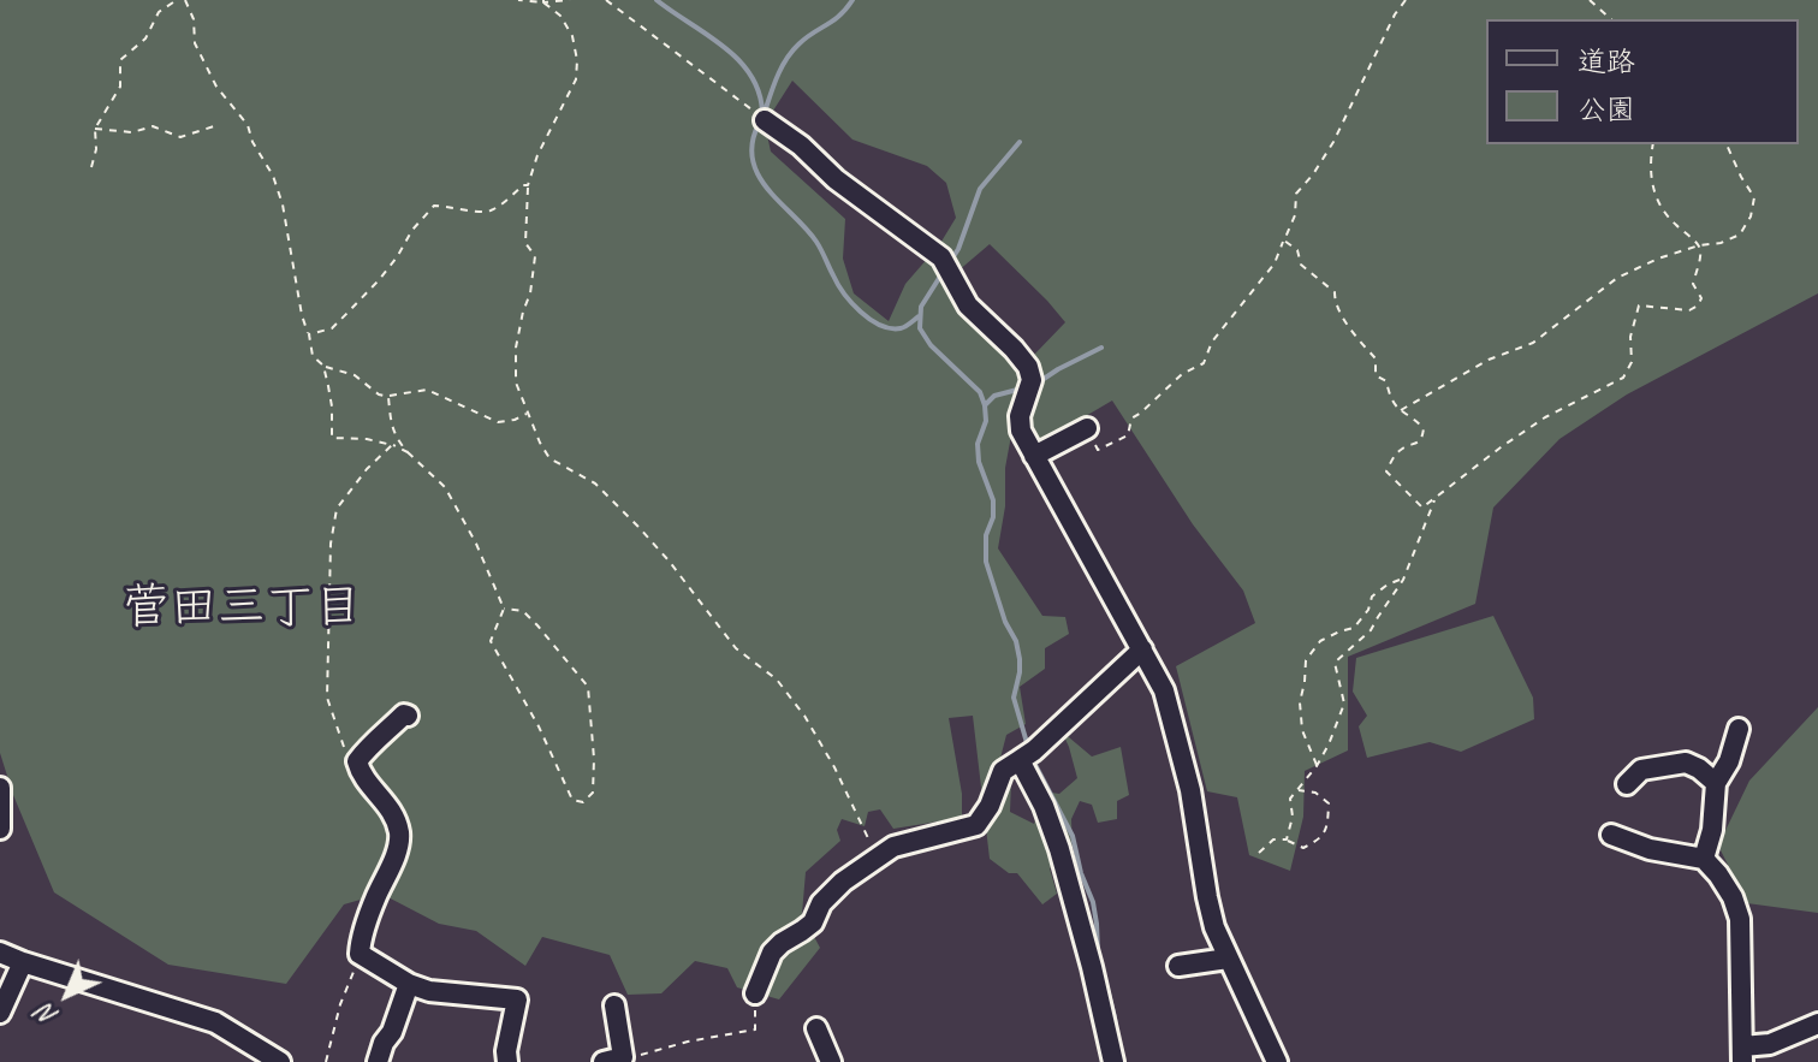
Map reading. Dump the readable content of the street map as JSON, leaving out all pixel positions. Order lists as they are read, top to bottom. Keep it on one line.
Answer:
{"districts":["菅田三丁目"],"legend":["道路","公園"],"north":"bottom left"}
